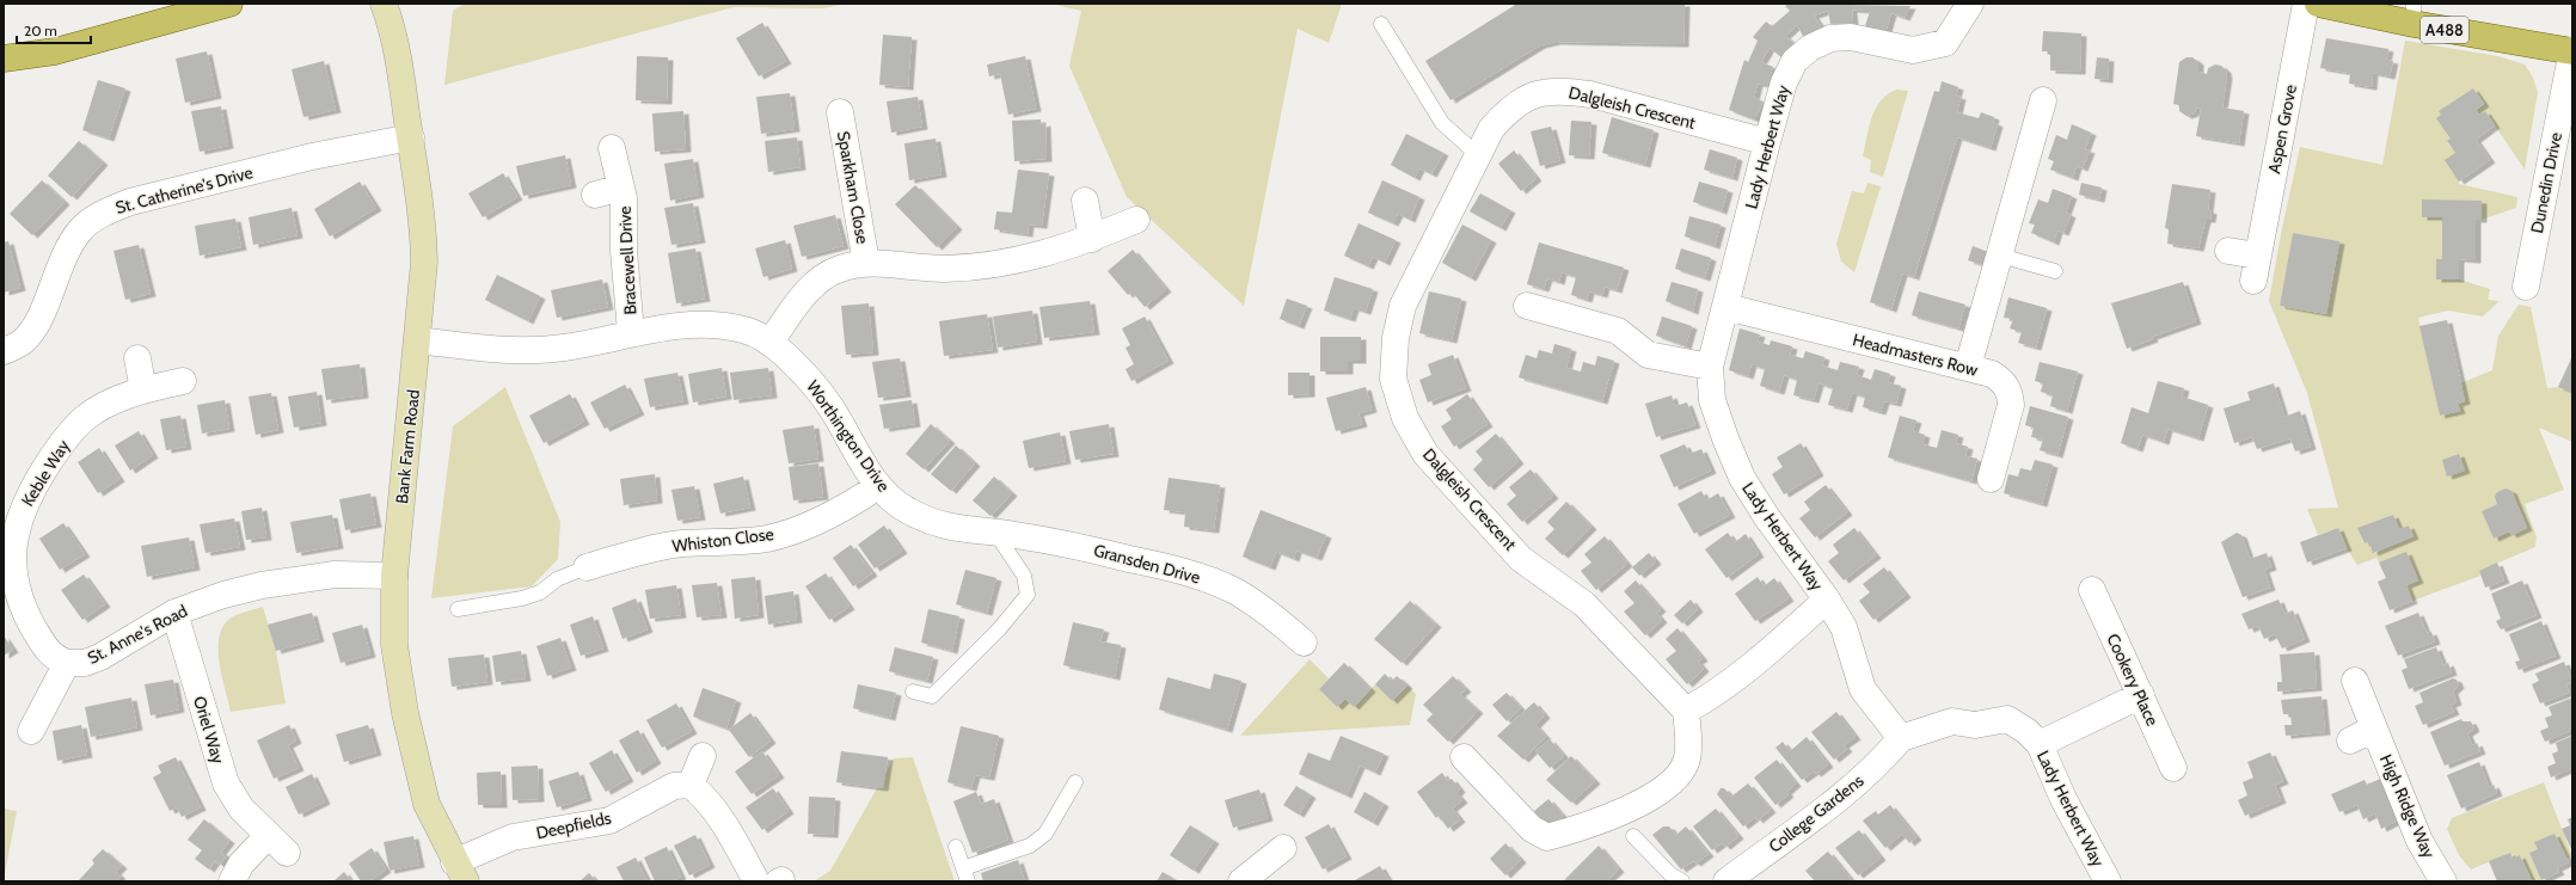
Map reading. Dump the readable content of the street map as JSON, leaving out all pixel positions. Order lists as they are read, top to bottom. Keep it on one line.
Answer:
{"streets":{"main road":["A488"],"street":["Dalgleish Crescent","Aspen Grove","Lady Herbert Way","Dunedin Drive","Sparkham Close","St. Catherine's Drive","Bracewell Drive","Headmasters Row","Worthington Drive","Bank Farm Road","Keble Way","Whiston Close","Gransden Drive","St. Anne's Road","Cookery Place","Oriel Way","High Ridge Way","College Gardens","Deepfields"]},"crossings":[["A488","Dunedin Drive"],["Dalgleish Crescent","Lady Herbert Way"],["Lady Herbert Way","Headmasters Row"],["Lady Herbert Way","College Gardens"],["Sparkham Close","Worthington Drive"],["St. Catherine's Drive","Bank Farm Road"],["Bracewell Drive","Worthington Drive"],["Worthington Drive","Bank Farm Road"],["Worthington Drive","Whiston Close"],["Worthington Drive","Gransden Drive"],["Bank Farm Road","St. Anne's Road"],["Bank Farm Road","Deepfields"],["Keble Way","St. Anne's Road"],["St. Anne's Road","Oriel Way"]],"scale_bar":"20 m"}
